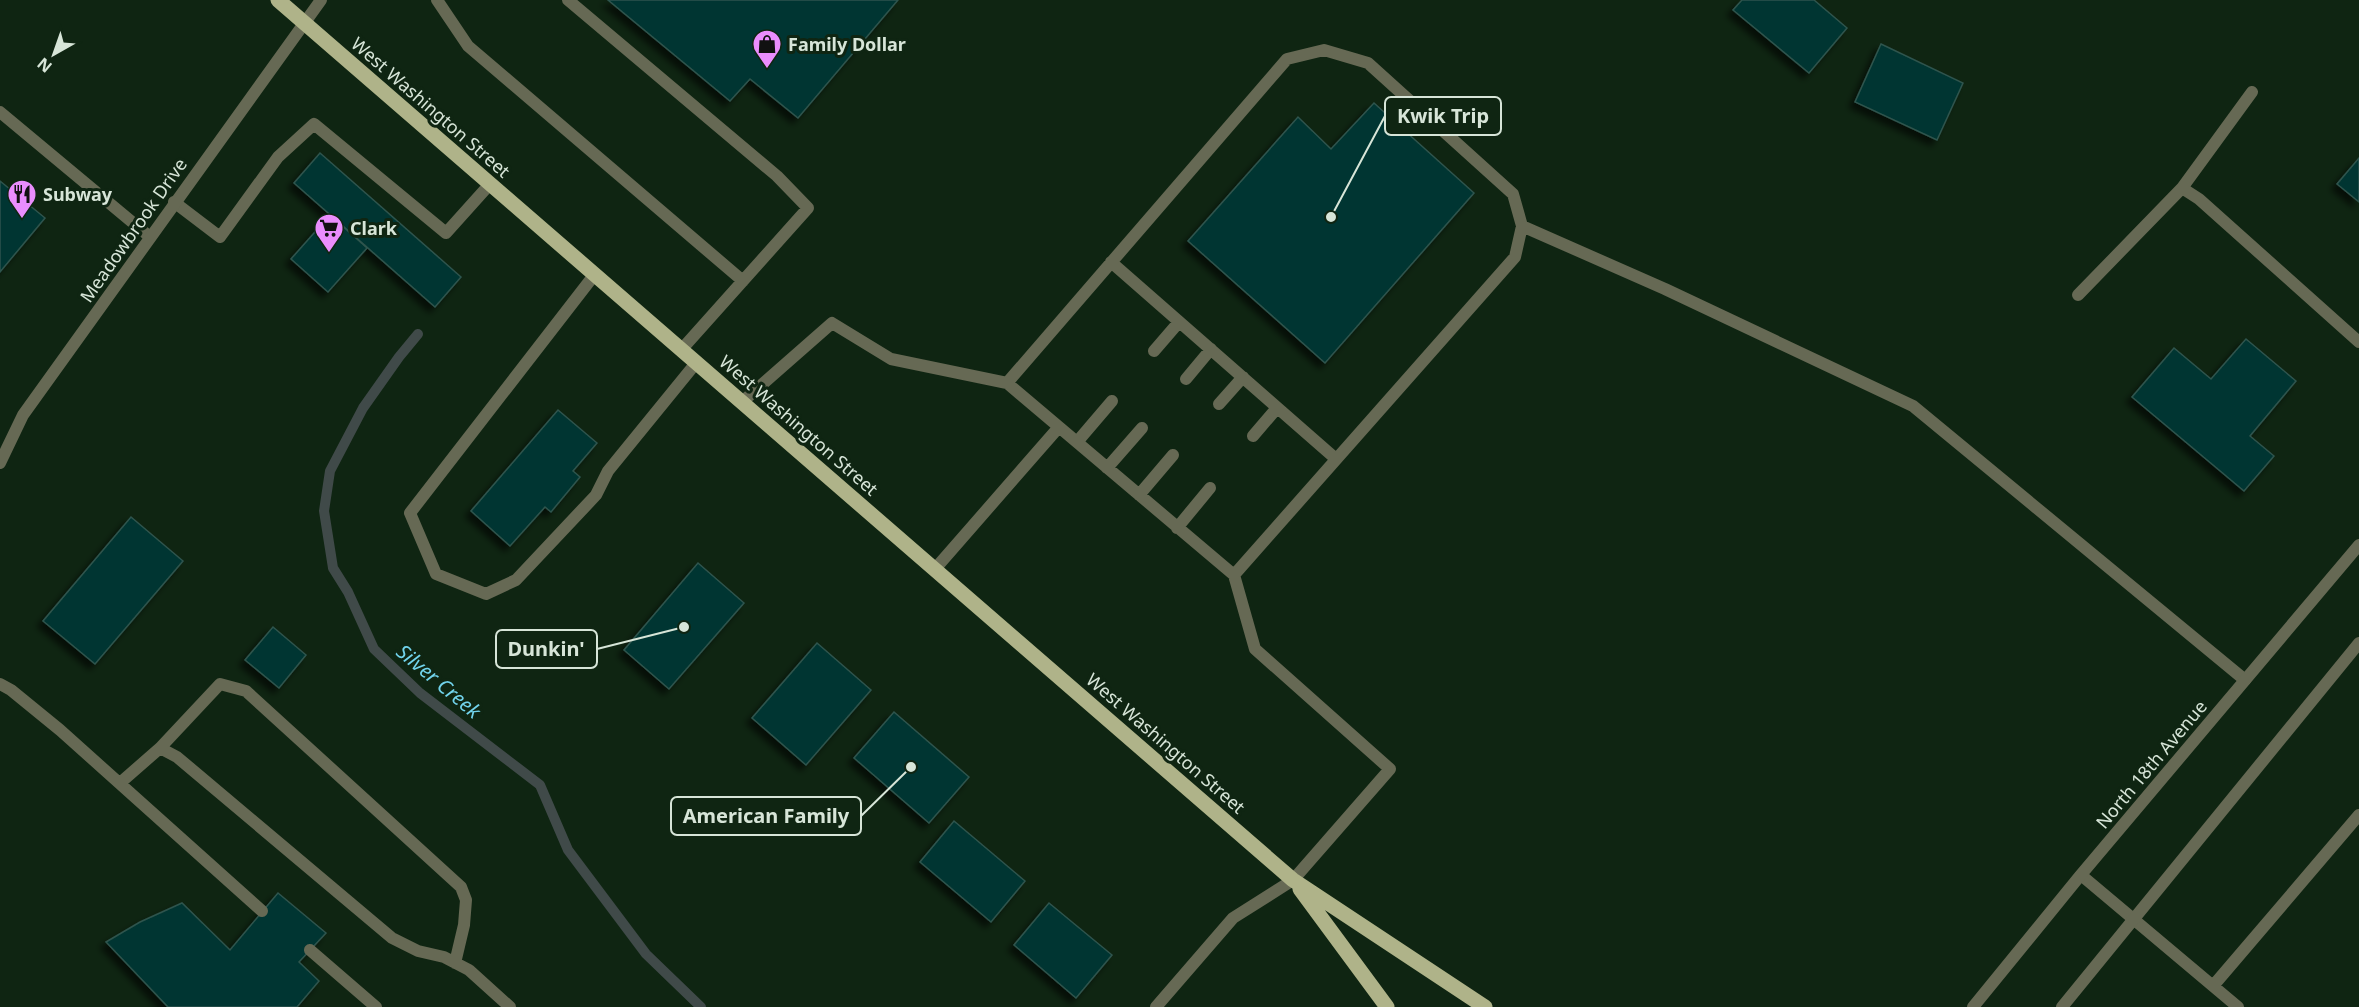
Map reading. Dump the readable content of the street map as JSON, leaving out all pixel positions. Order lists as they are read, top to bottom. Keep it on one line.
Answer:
{"streets":{"main road":["West Washington Street"],"street":["Meadowbrook Drive","North 18th Avenue"]},"crossings":[["West Washington Street","Meadowbrook Drive"]],"water":["Silver Creek"],"places":{"shop":["Family Dollar"],"other":["Kwik Trip","Dunkin'","American Family"],"restaurant":["Subway"],"supermarket":["Clark"]},"north":"bottom left"}
